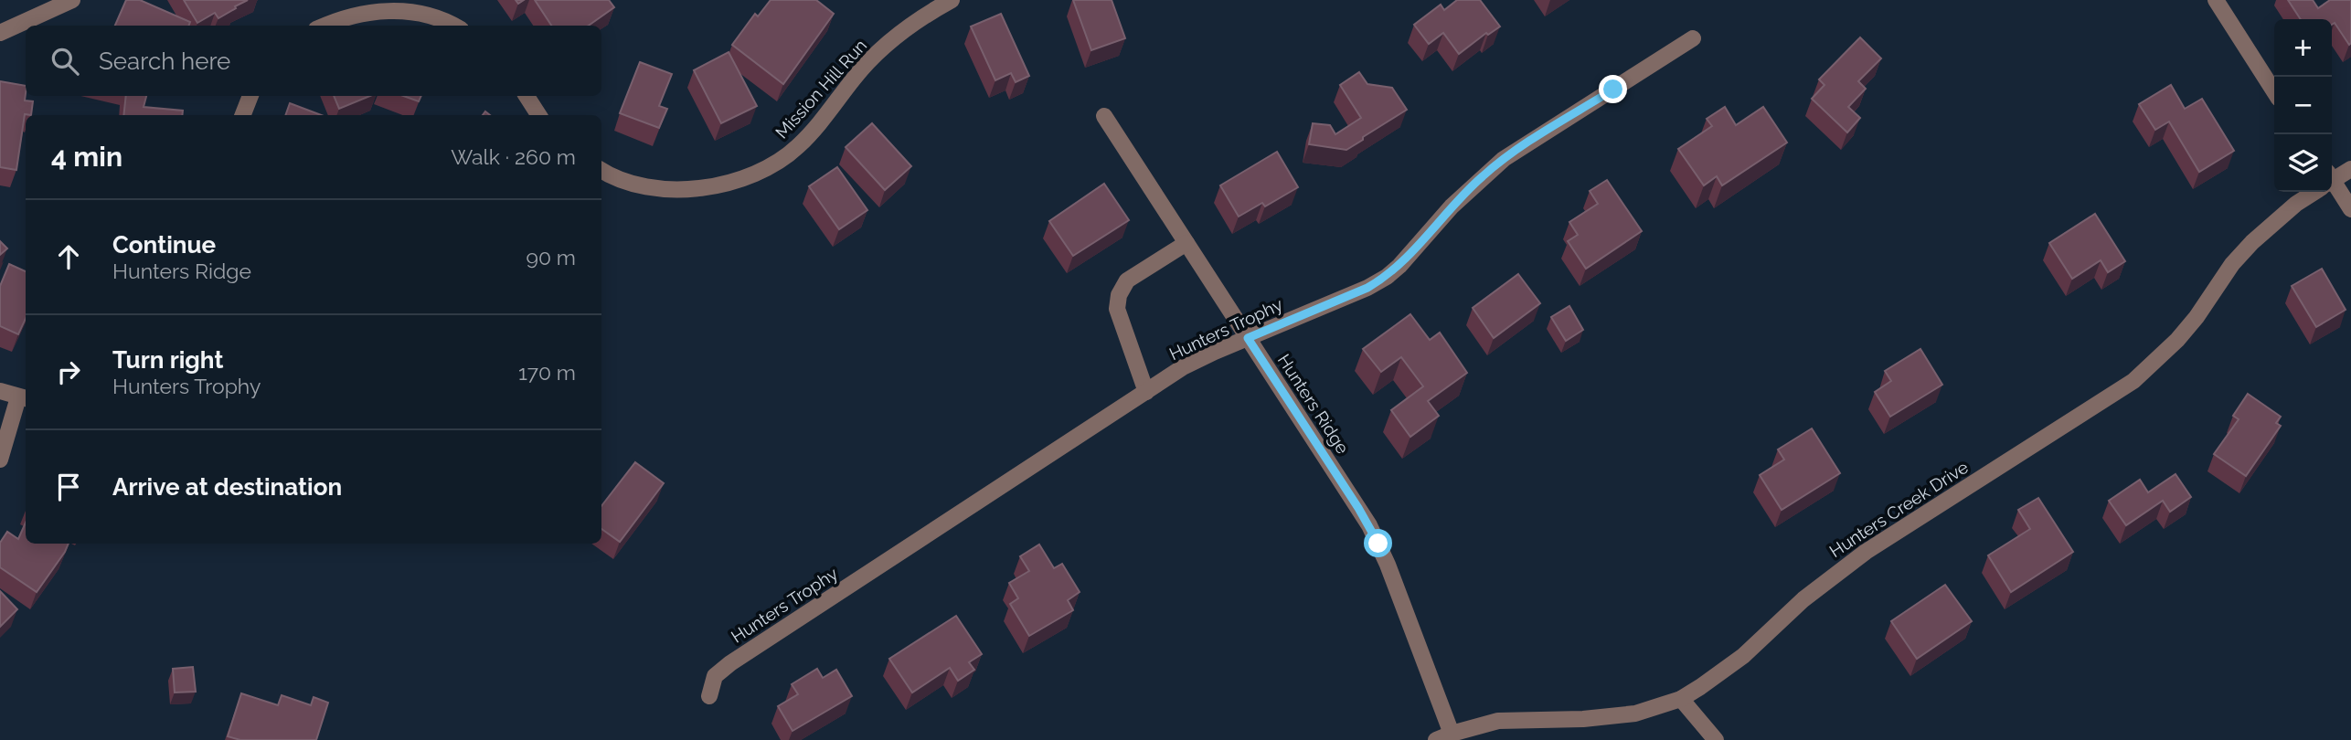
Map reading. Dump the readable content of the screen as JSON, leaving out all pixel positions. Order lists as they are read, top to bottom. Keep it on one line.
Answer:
{"streets":{"street":["Mission Hill Run","Hunters Trophy","Hunters Ridge","Hunters Creek Drive"]},"crossings":[["Hunters Trophy","Hunters Ridge"],["Hunters Ridge","Hunters Creek Drive"]],"page":{"map_buttons":["+","−"],"search":"Search here","heading":["4 min","Walk · 260 m"],"list":[["Continue","Hunters Ridge","90 m"],["Turn right","Hunters Trophy","170 m"],"Arrive at destination"]}}
